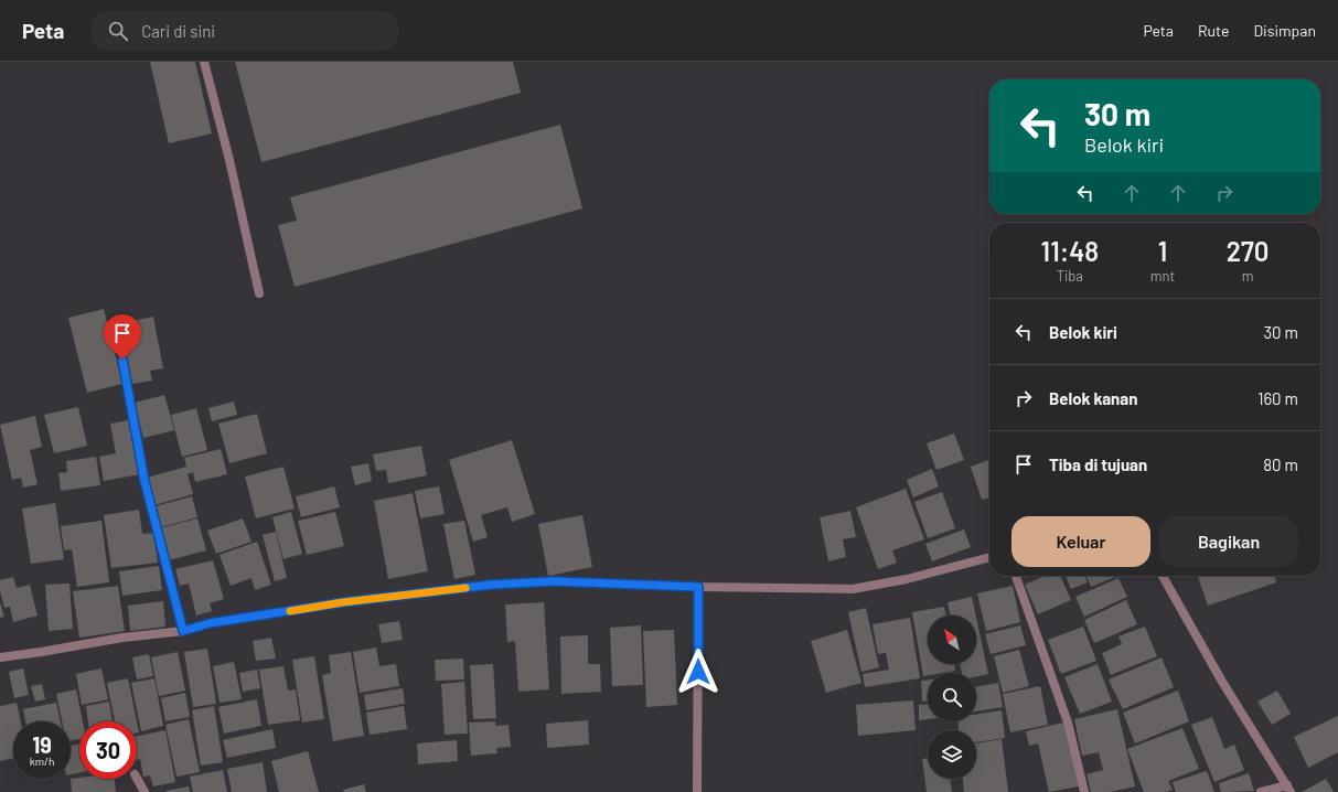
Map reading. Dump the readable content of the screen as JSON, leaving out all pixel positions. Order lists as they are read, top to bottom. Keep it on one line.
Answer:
{"north":"top left","page":{"header":"Peta","search":"Cari di sini","nav":["Peta","Rute","Disimpan"],"turn":["30 m","Belok kiri"],"eta":["11:48","Tiba","1","mnt","270","m"],"list":[{"name":"Belok kiri","value":"30 m"},{"name":"Belok kanan","value":"160 m"},{"name":"Tiba di tujuan","value":"80 m"}],"buttons":["Keluar","Bagikan"],"speed":"19 km/h","limit":"30"}}
